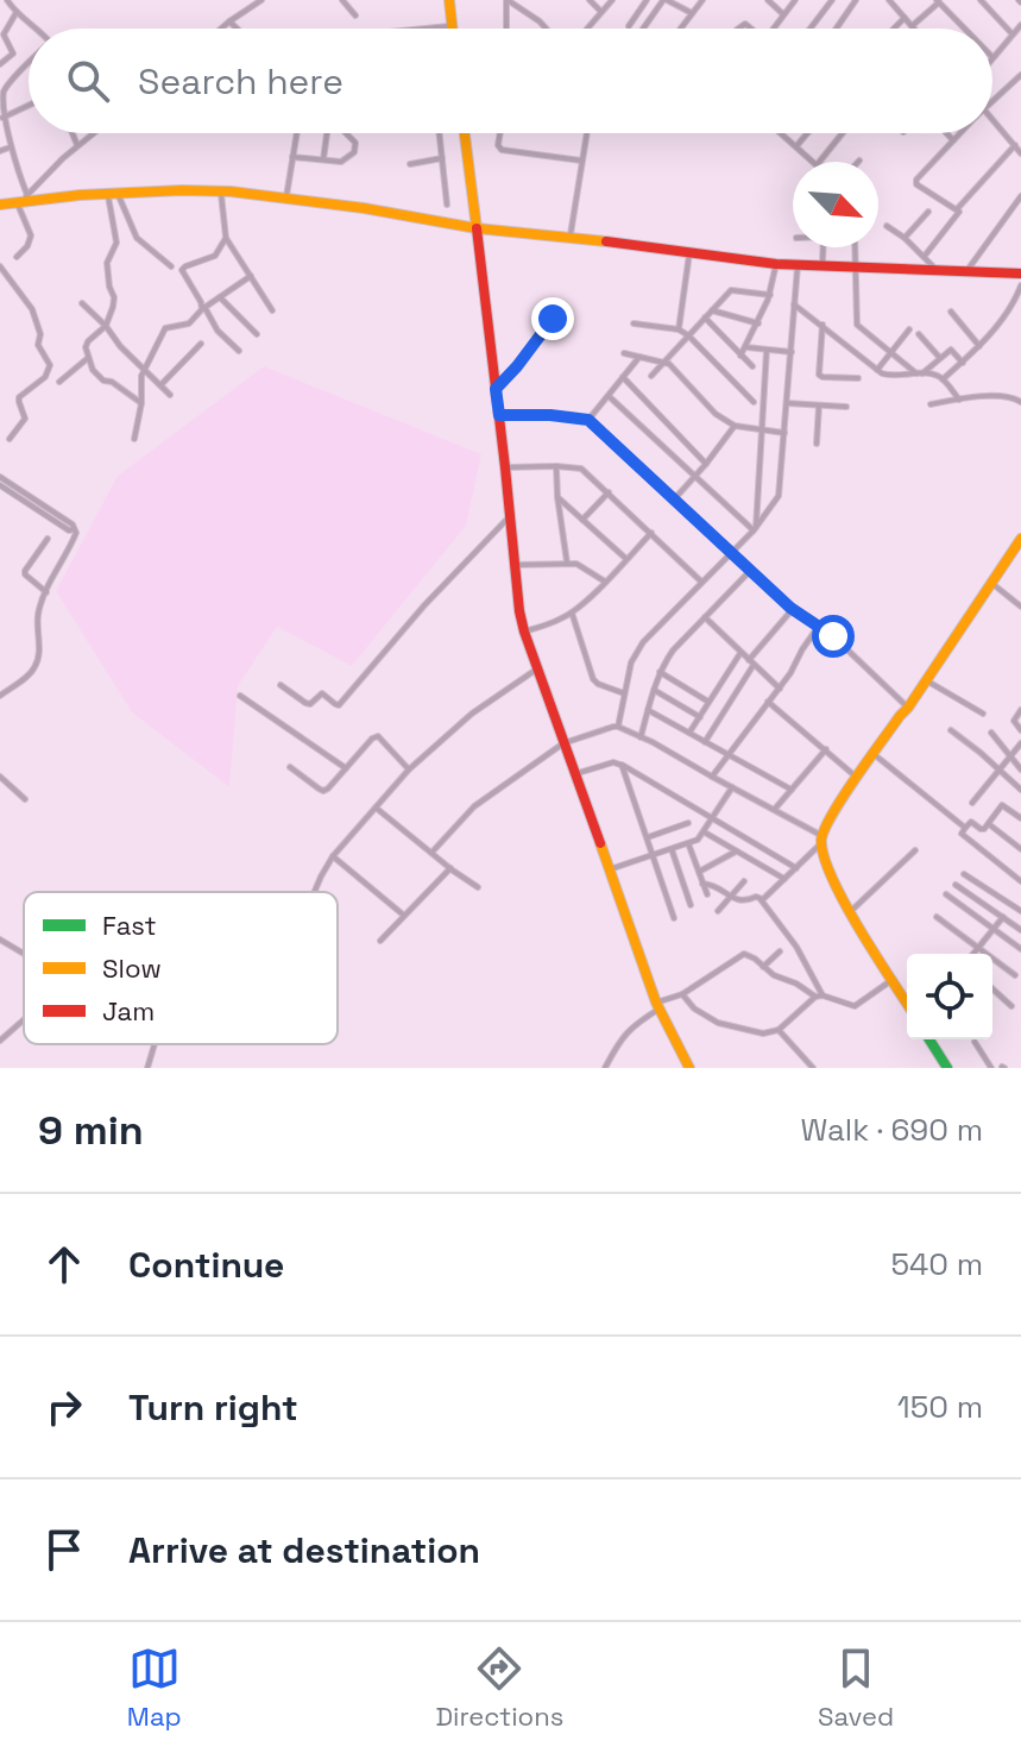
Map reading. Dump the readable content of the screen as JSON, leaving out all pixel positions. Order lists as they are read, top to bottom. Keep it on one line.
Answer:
{"legend":["Fast","Slow","Jam"],"north":"bottom right","page":{"search":"Search here","heading":["9 min","Walk · 690 m"],"list":[["Continue","540 m"],["Turn right","150 m"],"Arrive at destination"],"nav":["Map","Directions","Saved"]}}
